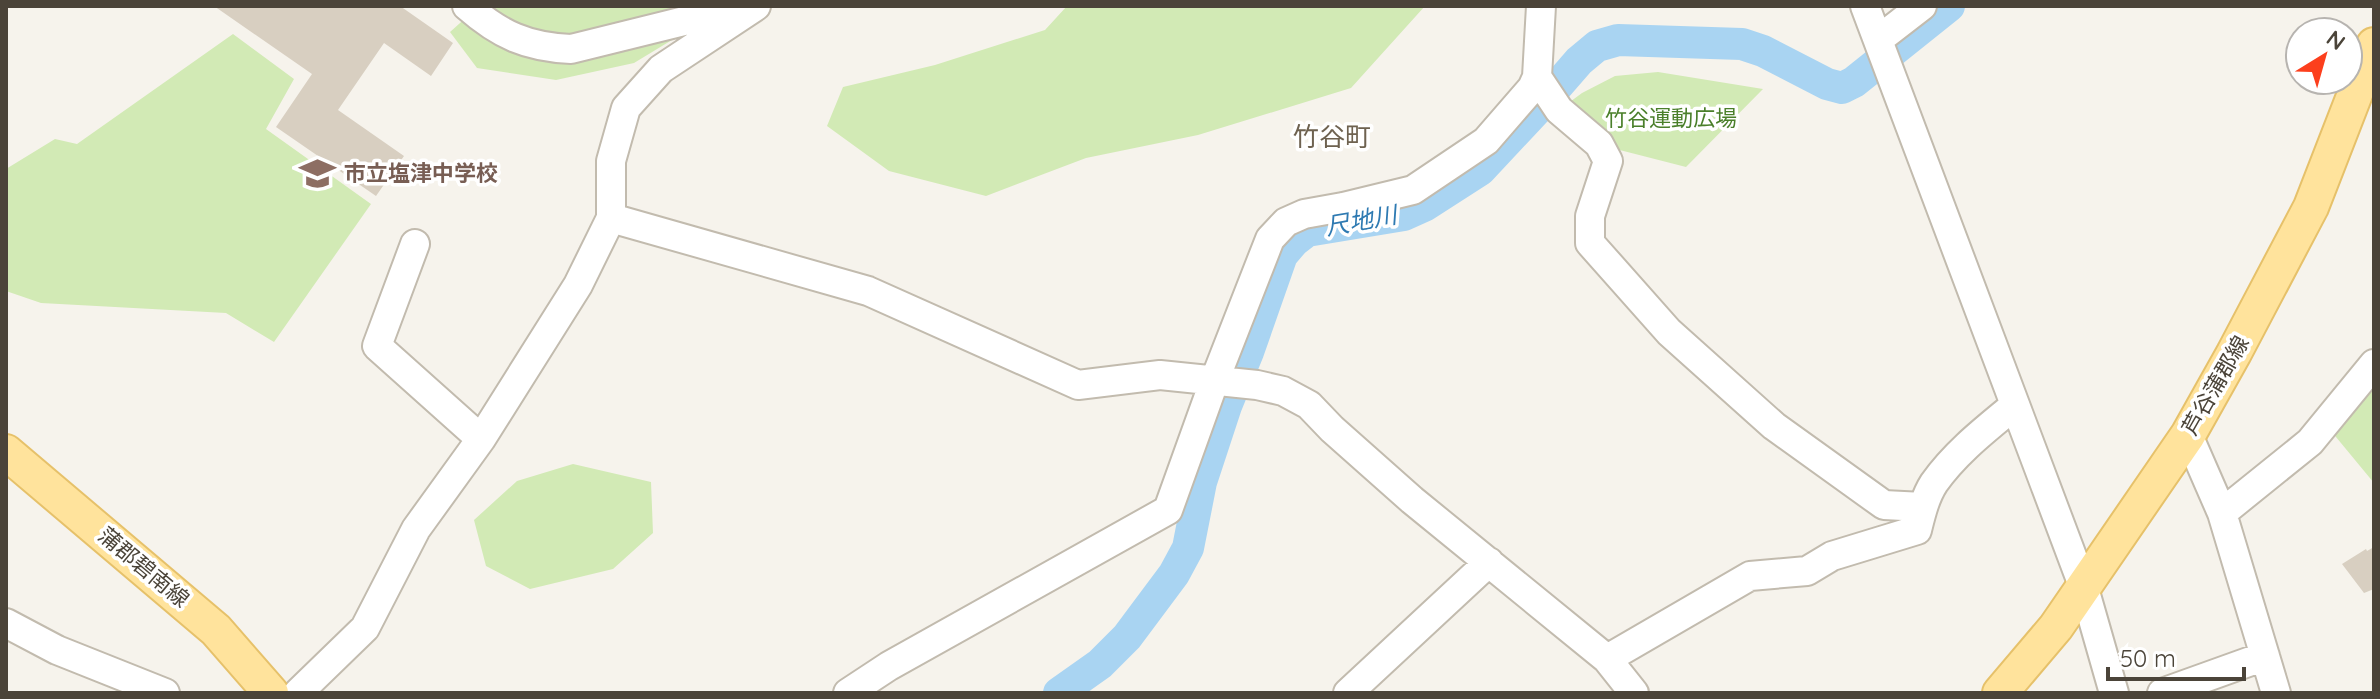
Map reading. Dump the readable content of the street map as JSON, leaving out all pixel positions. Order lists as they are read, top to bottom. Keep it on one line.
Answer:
{"streets":{"main road":["芦谷蒲郡線","蒲郡碧南線"]},"districts":["竹谷町"],"water":["尺地川"],"parks":["竹谷運動広場"],"places":{"school or university":["市立塩津中学校"]},"scale_bar":"50 m","north":"top right"}
